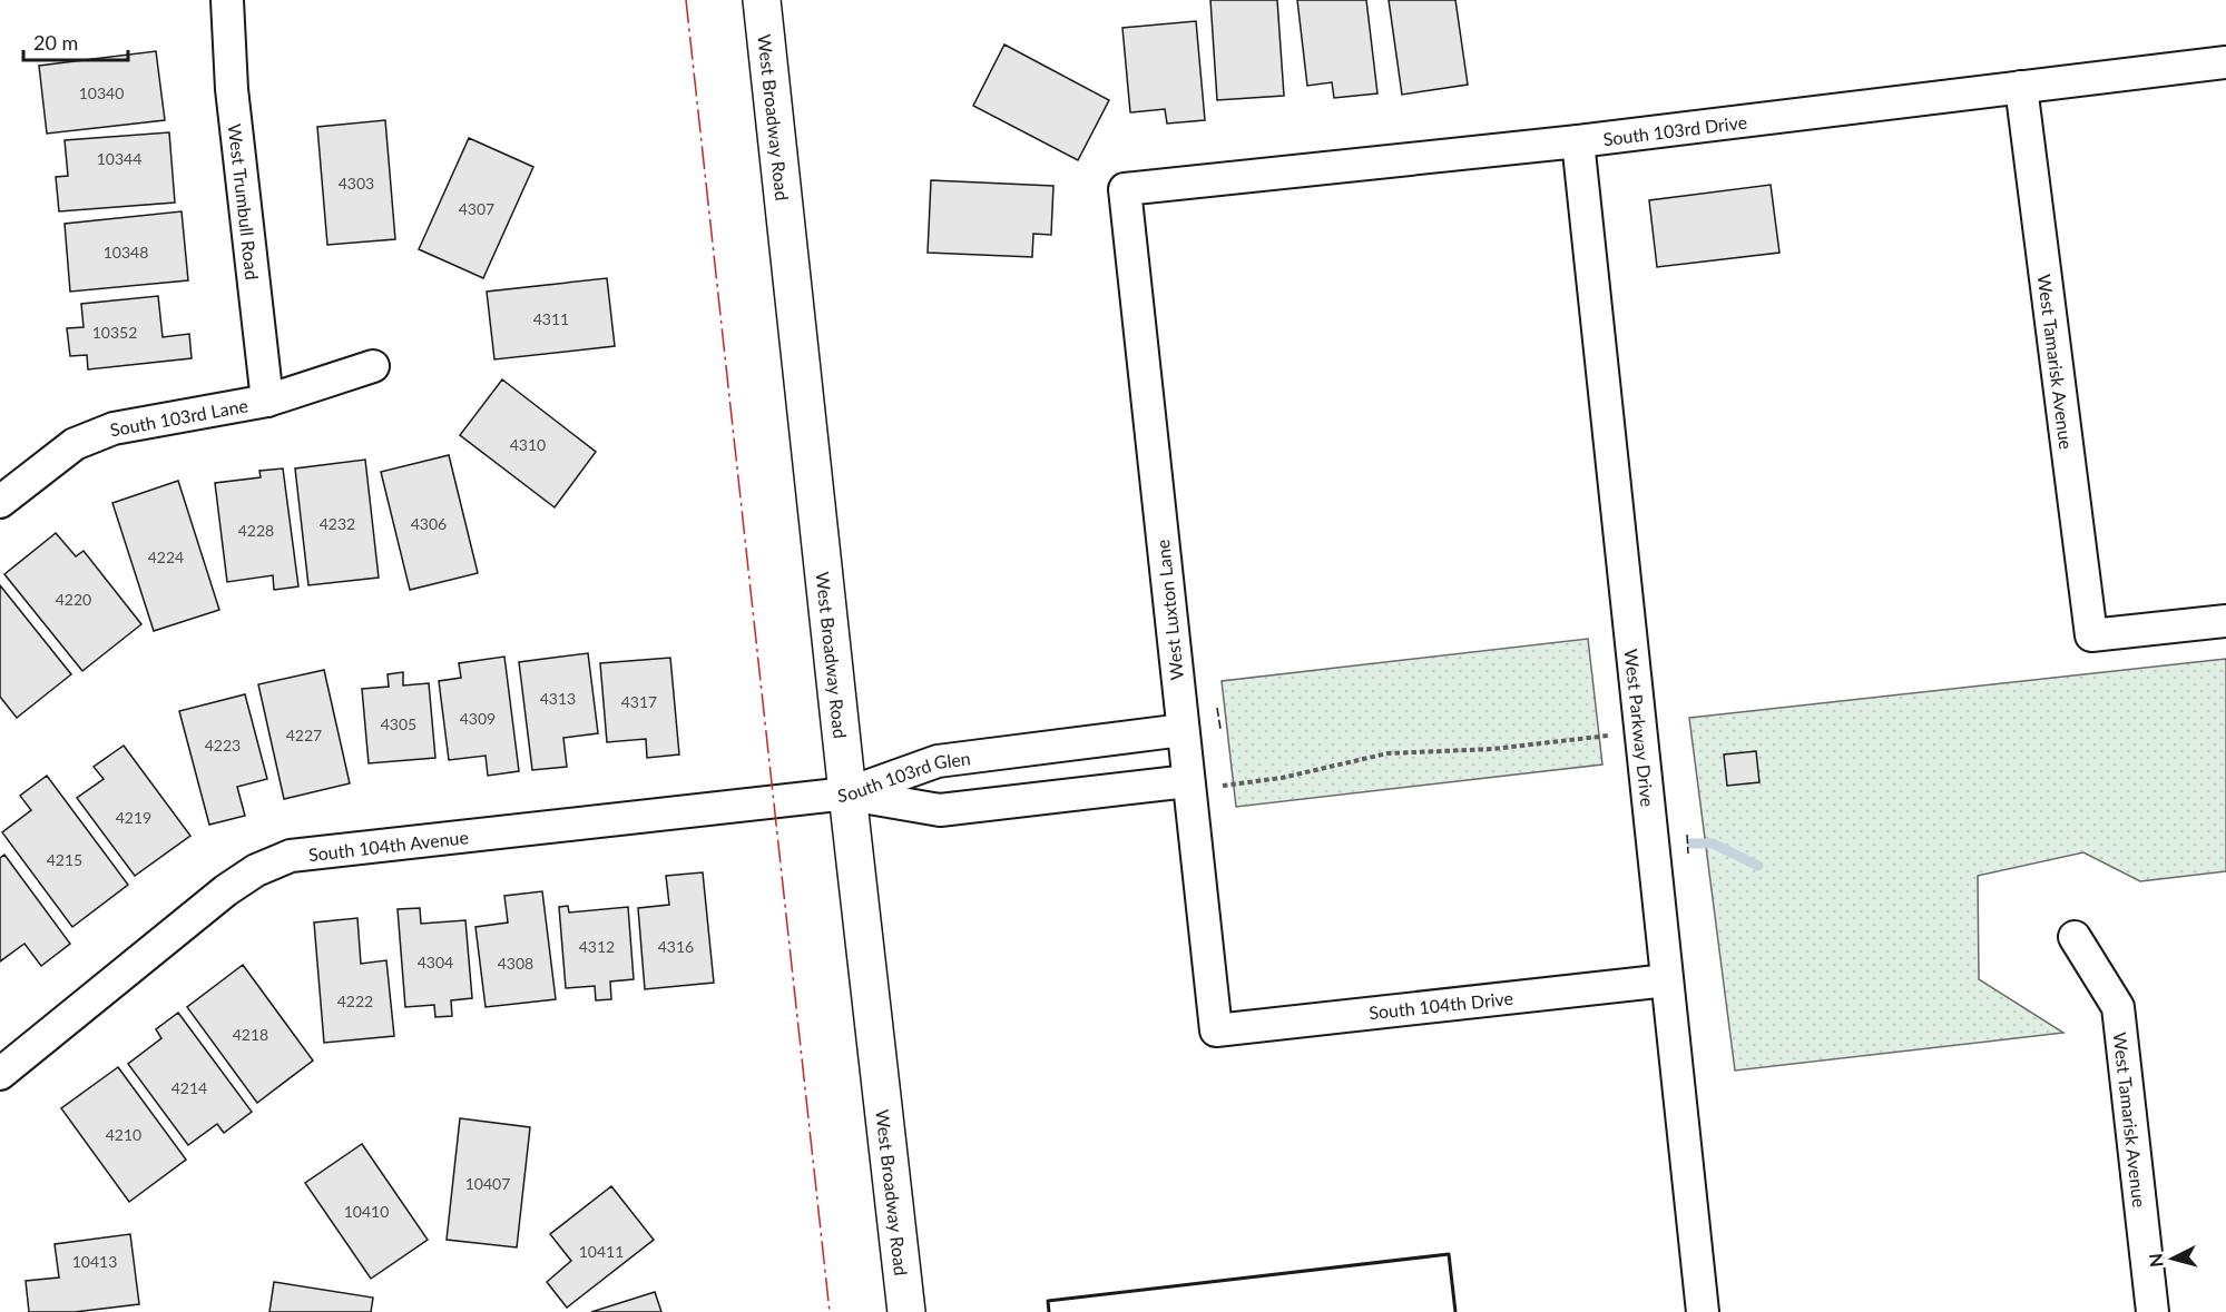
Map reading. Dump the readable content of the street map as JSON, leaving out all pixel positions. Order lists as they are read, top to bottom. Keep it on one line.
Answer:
{"streets":{"main road":["West Broadway Road"],"street":["South 103rd Drive","West Trumbull Road","West Tamarisk Avenue","South 103rd Lane","West Luxton Lane","West Parkway Drive","South 103rd Glen","South 104th Avenue","South 104th Drive"]},"crossings":[["West Broadway Road","South 103rd Glen"],["West Broadway Road","South 104th Avenue"],["South 103rd Drive","West Tamarisk Avenue"],["South 103rd Drive","West Luxton Lane"],["South 103rd Drive","West Parkway Drive"],["West Trumbull Road","South 103rd Lane"],["West Luxton Lane","South 103rd Glen"],["West Luxton Lane","South 104th Drive"],["West Parkway Drive","South 104th Drive"],["South 103rd Glen","South 104th Avenue"]],"house_numbers":["10340","10344","4303","4307","10348","4311","10352","4310","4232","4306","4228","4224","4220","4313","4317","4309","4305","4227","4223","4219","4215","4312","4316","4304","4308","4222","4218","4214","4210","10407","10410","10411","10413"],"scale_bar":"20 m","north":"left"}
